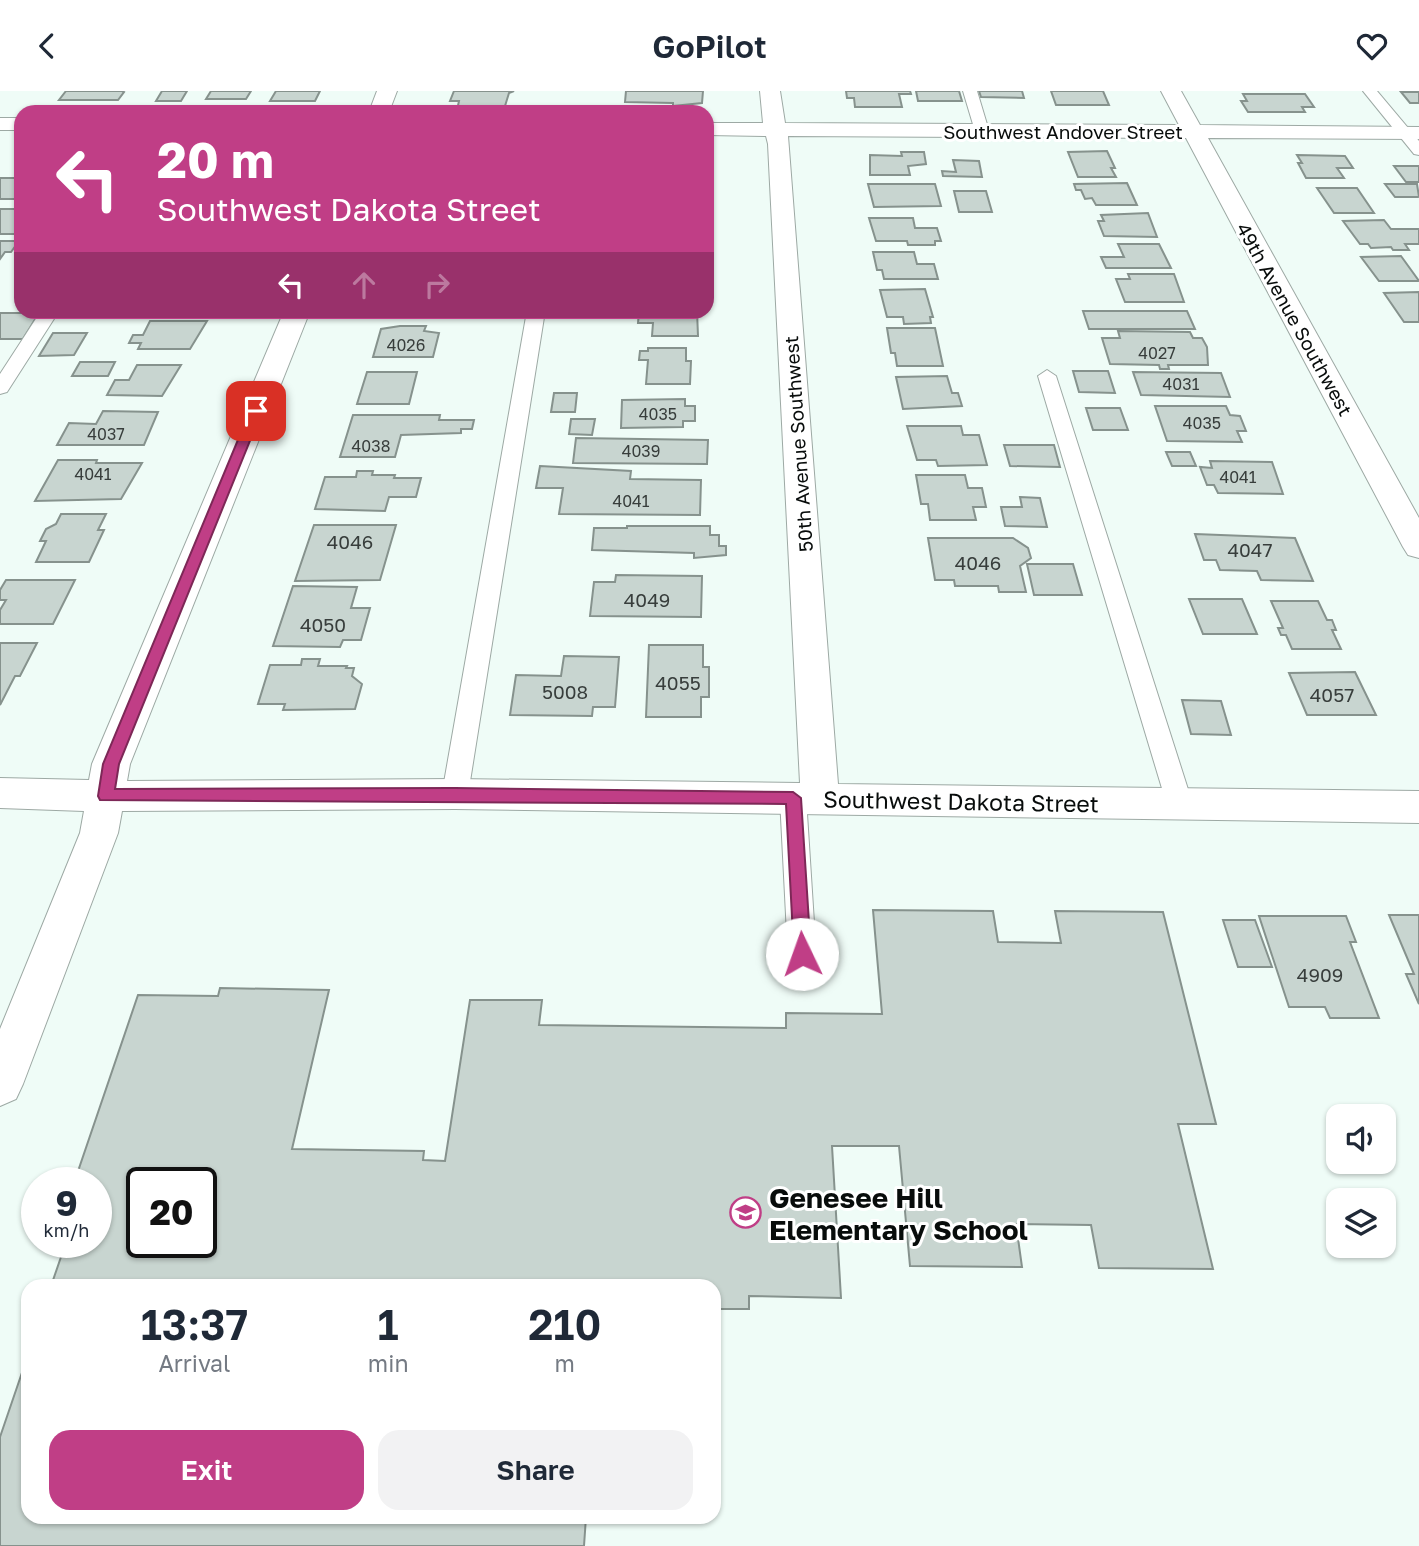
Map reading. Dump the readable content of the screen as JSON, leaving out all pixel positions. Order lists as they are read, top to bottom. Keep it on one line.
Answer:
{"streets":{"street":["Southwest Andover Street","49th Avenue Southwest","50th Avenue Southwest","Southwest Dakota Street"]},"crossings":[["Southwest Andover Street","49th Avenue Southwest"],["Southwest Andover Street","50th Avenue Southwest"],["50th Avenue Southwest","Southwest Dakota Street"]],"places":{"school or university":["Genesee Hill Elementary School"]},"house_numbers":["4026","4027","4031","4035","4035","4037","4038","4039","4041","4041","4041","4046","4047","4046","4049","4050","4055","5008","4057","4909"],"page":{"header":"GoPilot","turn":["20 m","Southwest Dakota Street"],"speed":"9 km/h","limit":"20","eta":["13:37","Arrival","1","min","210","m"],"buttons":["Exit","Share"]}}
